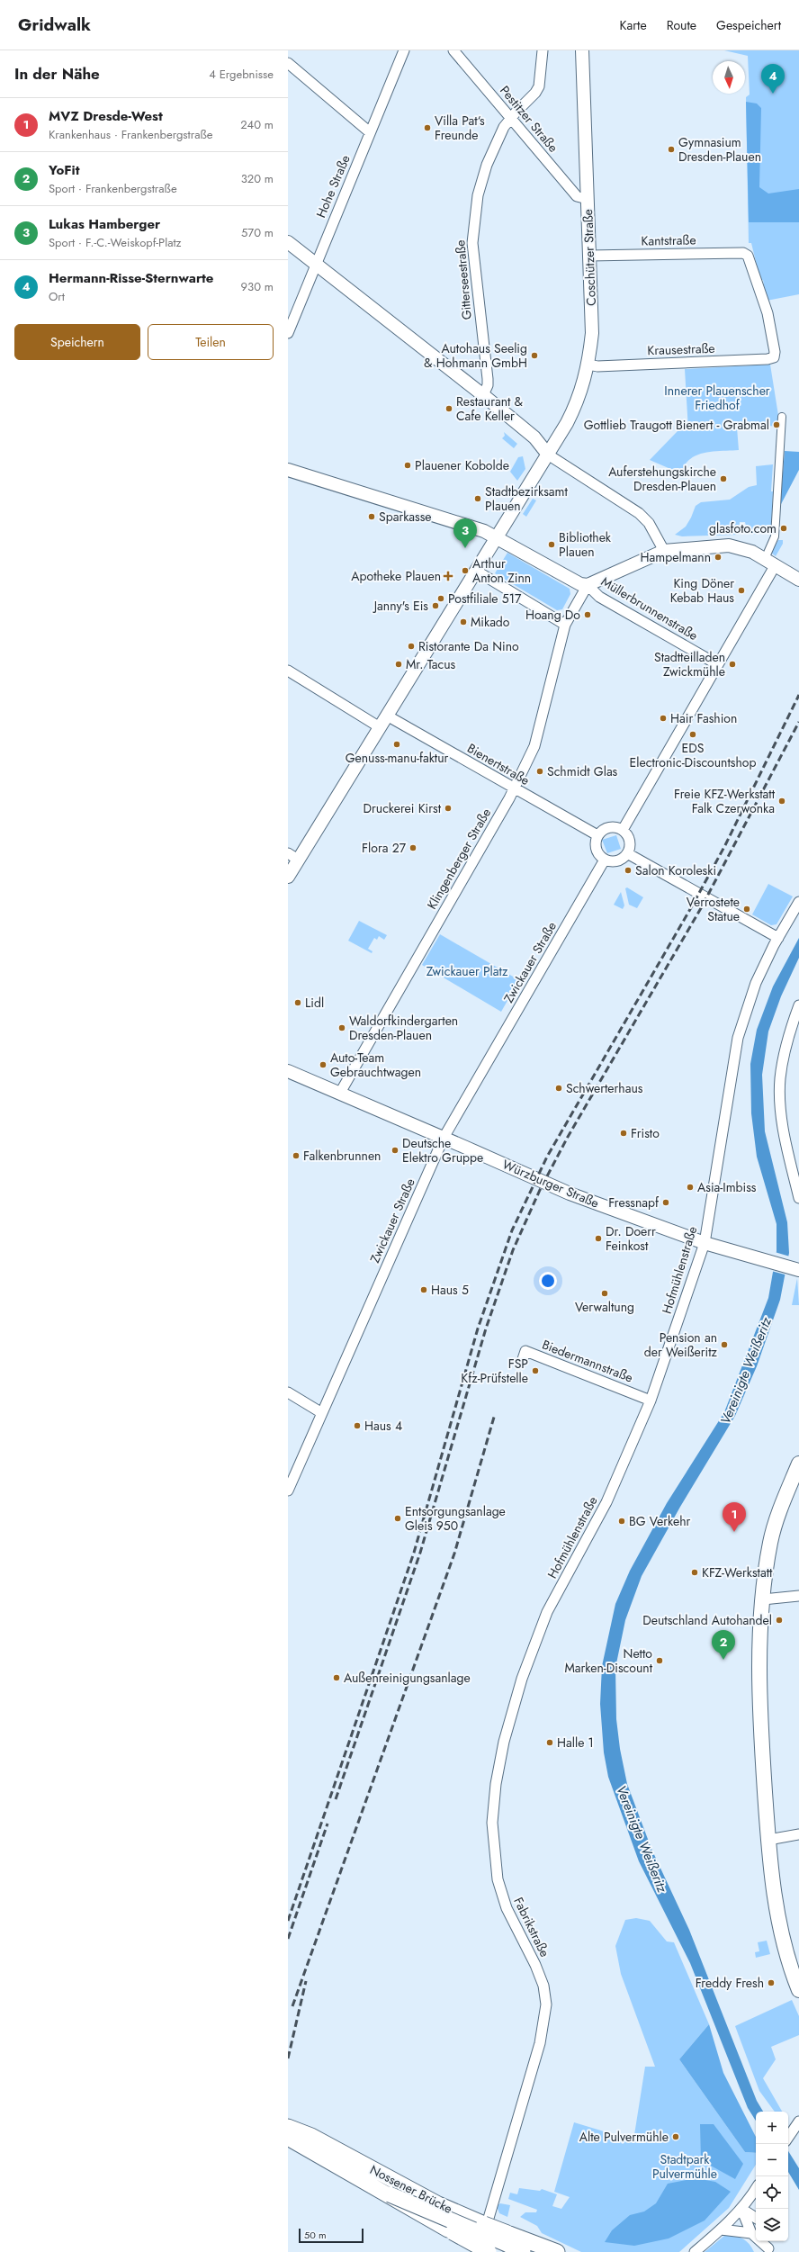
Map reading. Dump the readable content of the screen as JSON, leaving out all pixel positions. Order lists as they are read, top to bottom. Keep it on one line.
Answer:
{"streets":{"main road":["Nossener Brücke"],"street":["Pestitzer Straße","Hohe Straße","Kantstraße","Coschützer Straße","Gitterseestraße","Krausestraße","Müllerbrunnenstraße","Bienertstraße","Klingenberger Straße","Zwickauer Straße","Würzburger Straße","Hofmühlenstraße","Biedermannstraße","Fabrikstraße"]},"crossings":[["Pestitzer Straße","Coschützer Straße"],["Pestitzer Straße","Gitterseestraße"],["Kantstraße","Coschützer Straße"],["Kantstraße","Krausestraße"],["Coschützer Straße","Krausestraße"],["Coschützer Straße","Bienertstraße"],["Müllerbrunnenstraße","Klingenberger Straße"],["Bienertstraße","Klingenberger Straße"],["Bienertstraße","Zwickauer Straße"],["Klingenberger Straße","Würzburger Straße"],["Zwickauer Straße","Würzburger Straße"],["Würzburger Straße","Hofmühlenstraße"],["Hofmühlenstraße","Biedermannstraße"],["Hofmühlenstraße","Fabrikstraße"]],"water":["Vereinigte Weißeritz"],"parks":["Innerer Plauenscher Friedhof","Zwickauer Platz","Stadtpark Pulvermühle"],"places":{"other":["Villa Pat‘s Freunde","Gymnasium Dresden-Plauen","Autohaus Seelig & Hohmann GmbH","Restaurant & Cafe Keller","Gottlieb Traugott Bienert - Grabmal","Plauener Kobolde","Auferstehungskirche Dresden-Plauen","Stadtbezirksamt Plauen","Sparkasse","glasfoto.com","Bibliothek Plauen","Hampelmann","Arthur Anton Zinn","King Döner Kebab Haus","Postfiliale 517","Janny's Eis","Hoang Do","Mikado","Ristorante Da Nino","Mr. Tacus","Stadtteilladen Zwickmühle","Hair Fashion","EDS Electronic-Discountshop","Genuss-manu-faktur","Schmidt Glas","Freie KFZ-Werkstatt Falk Czerwonka","Druckerei Kirst","Flora 27","Salon Koroleski","Verrostete Statue","Lidl","Waldorfkindergarten Dresden-Plauen","Auto-Team Gebrauchtwagen","Schwerterhaus","Fristo","Deutsche Elektro Gruppe","Falkenbrunnen","Asia-Imbiss","Fressnapf","Dr. Doerr Feinkost","Haus 5","Verwaltung","Pension an der Weißeritz","FSP Kfz-Prüfstelle","Haus 4","Entsorgungsanlage Gleis 950","BG Verkehr","KFZ-Werkstatt","Deutschland Autohandel","Netto Marken-Discount","Außenreinigungsanlage","Halle 1","Freddy Fresh","Alte Pulvermühle"],"health":["Apotheke Plauen"]},"scale_bar":"50 m","north":"bottom","page":{"header":"Gridwalk","nav":["Karte","Route","Gespeichert"],"heading":["In der Nähe","4 Ergebnisse"],"pins":["4","3","1","2"],"list":[{"mark":"1","name":"MVZ Dresde-West","note":"Krankenhaus · Frankenbergstraße","value":"240 m"},{"mark":"2","name":"YoFit","note":"Sport · Frankenbergstraße","value":"320 m"},{"mark":"3","name":"Lukas Hamberger","note":"Sport · F.-C.-Weiskopf-Platz","value":"570 m"},{"mark":"4","name":"Hermann-Risse-Sternwarte","note":"Ort","value":"930 m"}],"buttons":["Speichern","Teilen"],"map_buttons":["+","−"],"scale":"50 m"}}
